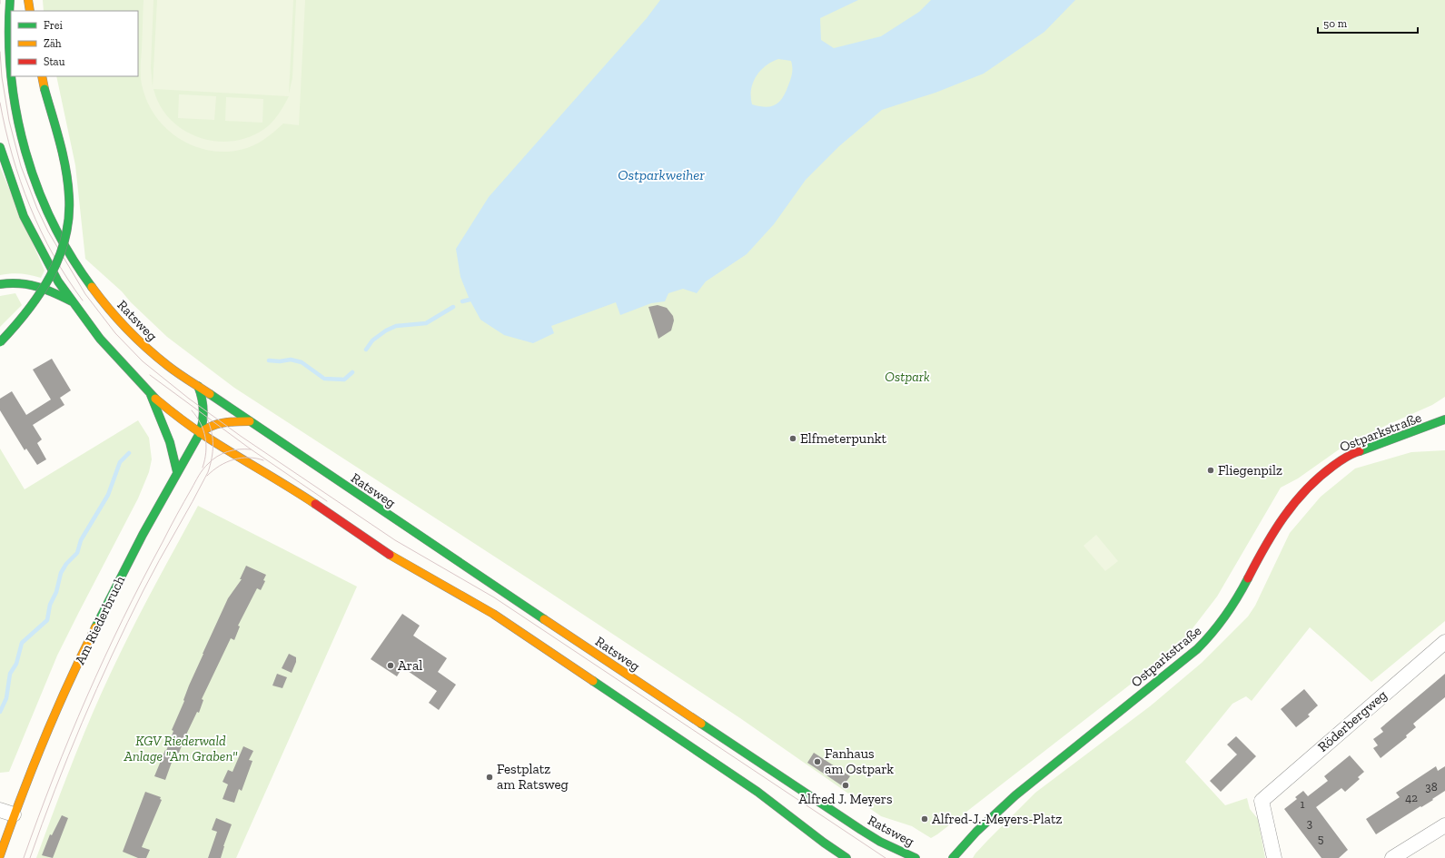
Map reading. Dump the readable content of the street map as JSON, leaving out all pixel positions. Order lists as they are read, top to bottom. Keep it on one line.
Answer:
{"streets":{"main road":["Ratsweg","Ostparkstraße","Am Riederbruch"],"street":["Röderbergweg"]},"water":["Ostparkweiher"],"parks":["Ostpark","KGV Riederwald Anlage \"Am Graben\""],"places":["Elfmeterpunkt","Fliegenpilz","Aral","Fanhaus am Ostpark","Festplatz am Ratsweg","Alfred J. Meyers","Alfred-J.-Meyers-Platz"],"house_numbers":["38","42","1","3","5"],"legend":["Frei","Zäh","Stau"],"scale_bar":"50 m"}
